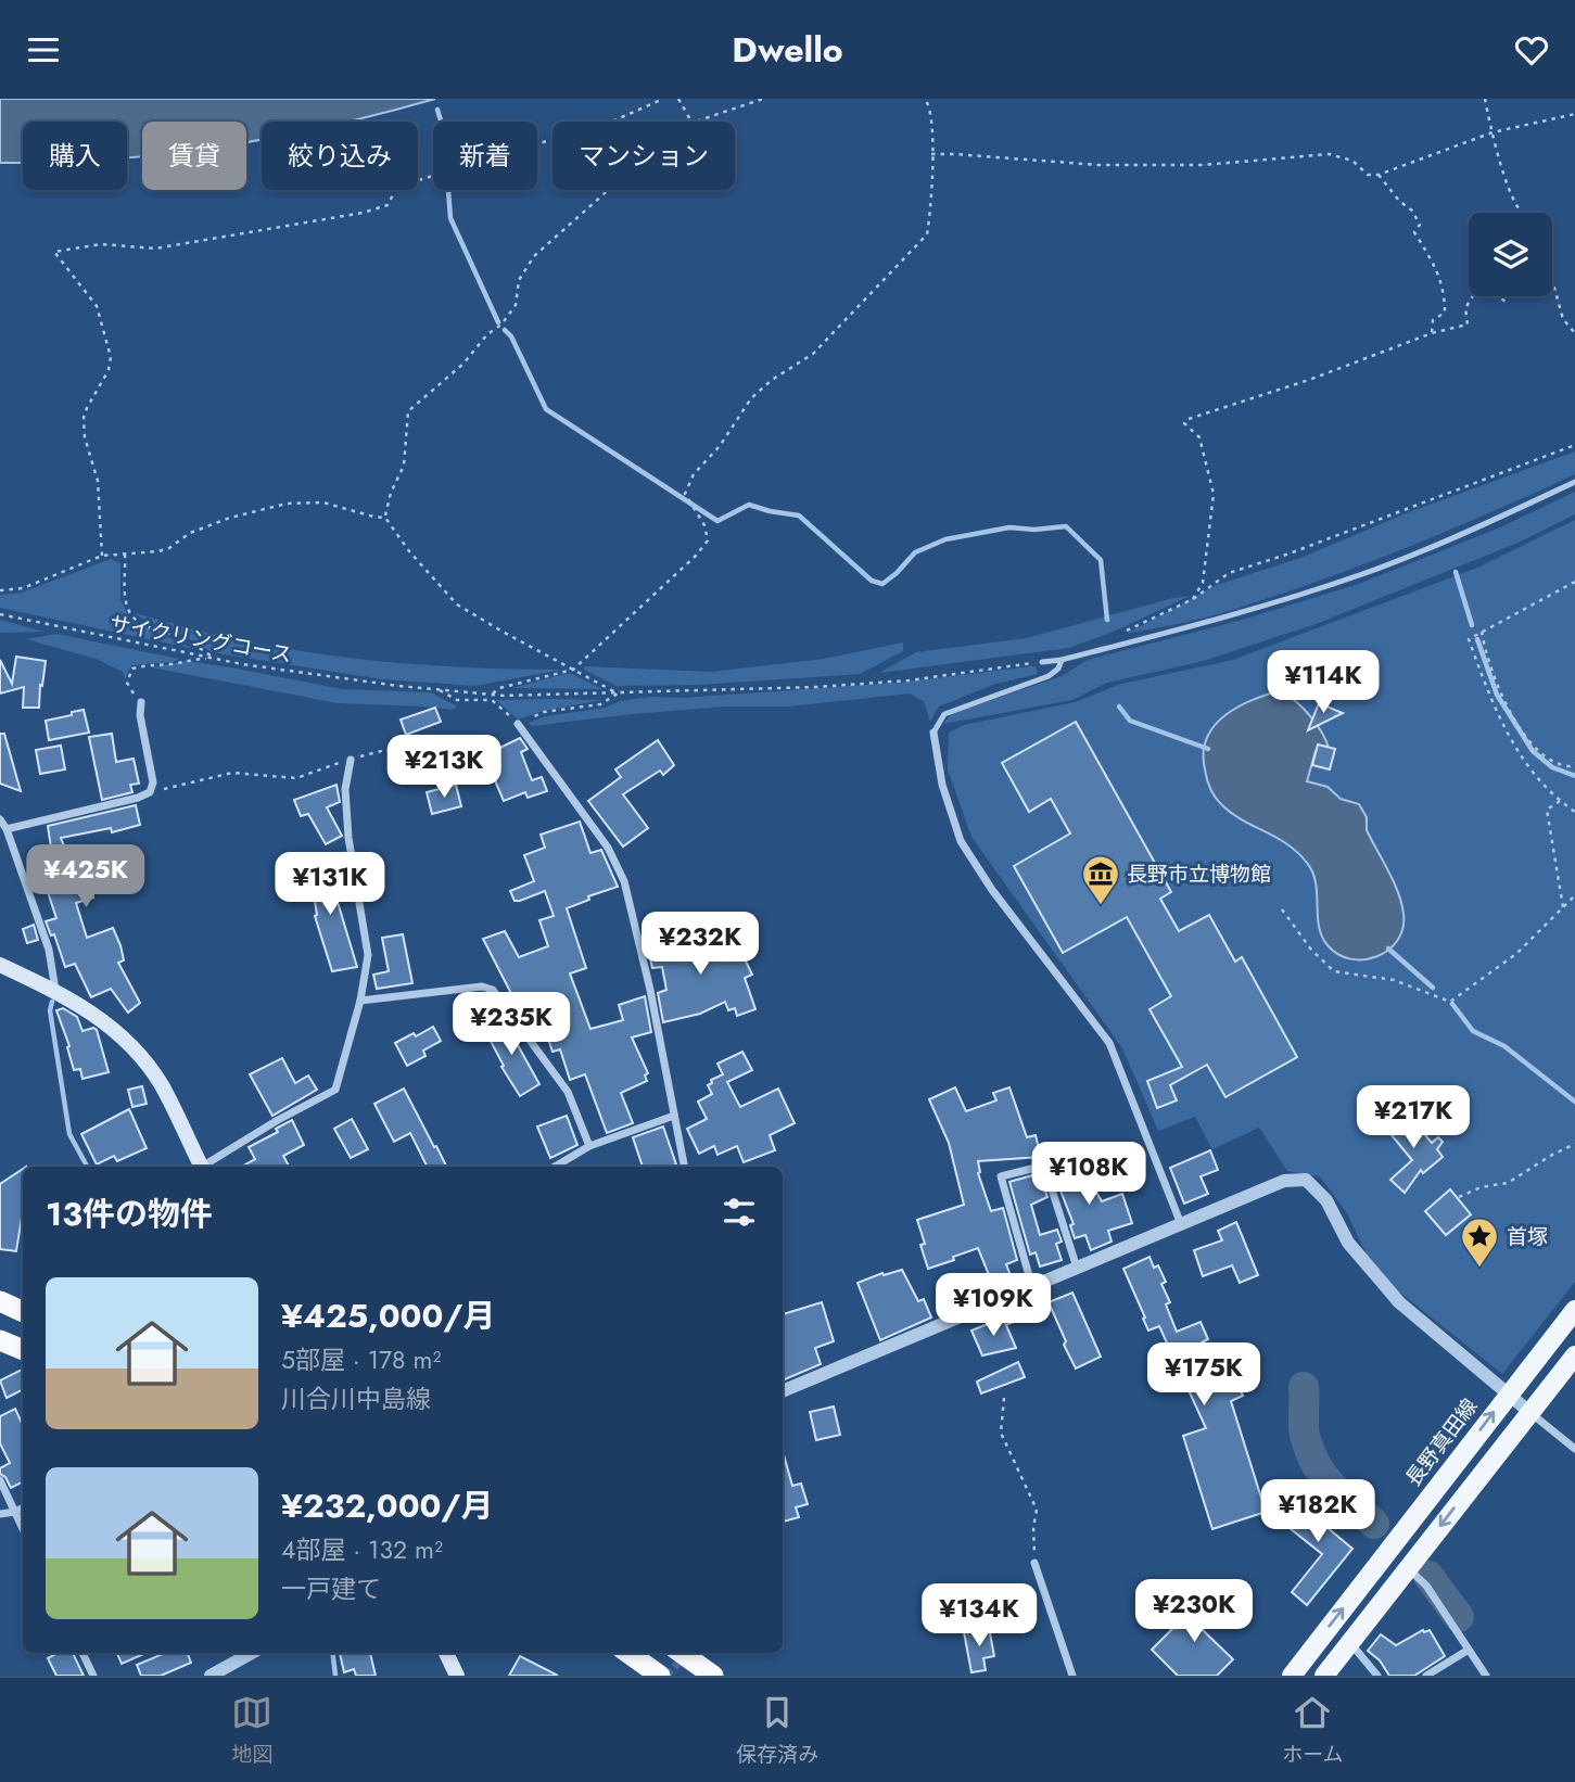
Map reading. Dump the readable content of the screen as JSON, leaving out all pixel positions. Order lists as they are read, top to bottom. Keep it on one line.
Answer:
{"streets":{"main road":["長野真田線"],"path":["サイクリングコース"]},"places":{"museum":["長野市立博物館"],"place":["首塚"]},"page":{"header":"Dwello","chip":["購入","賃貸","絞り込み","新着","マンション"],"price":["¥114K","¥213K","¥425K","¥131K","¥232K","¥235K","¥217K","¥108K","¥109K","¥175K","¥182K","¥230K","¥134K"],"heading":"13件の物件","list":[{"name":"¥425,000/月","note":"5部屋 · 178 m² · 川合川中島線"},{"name":"¥232,000/月","note":"4部屋 · 132 m² · 一戸建て"}],"tabs":["地図","保存済み","ホーム"]}}
